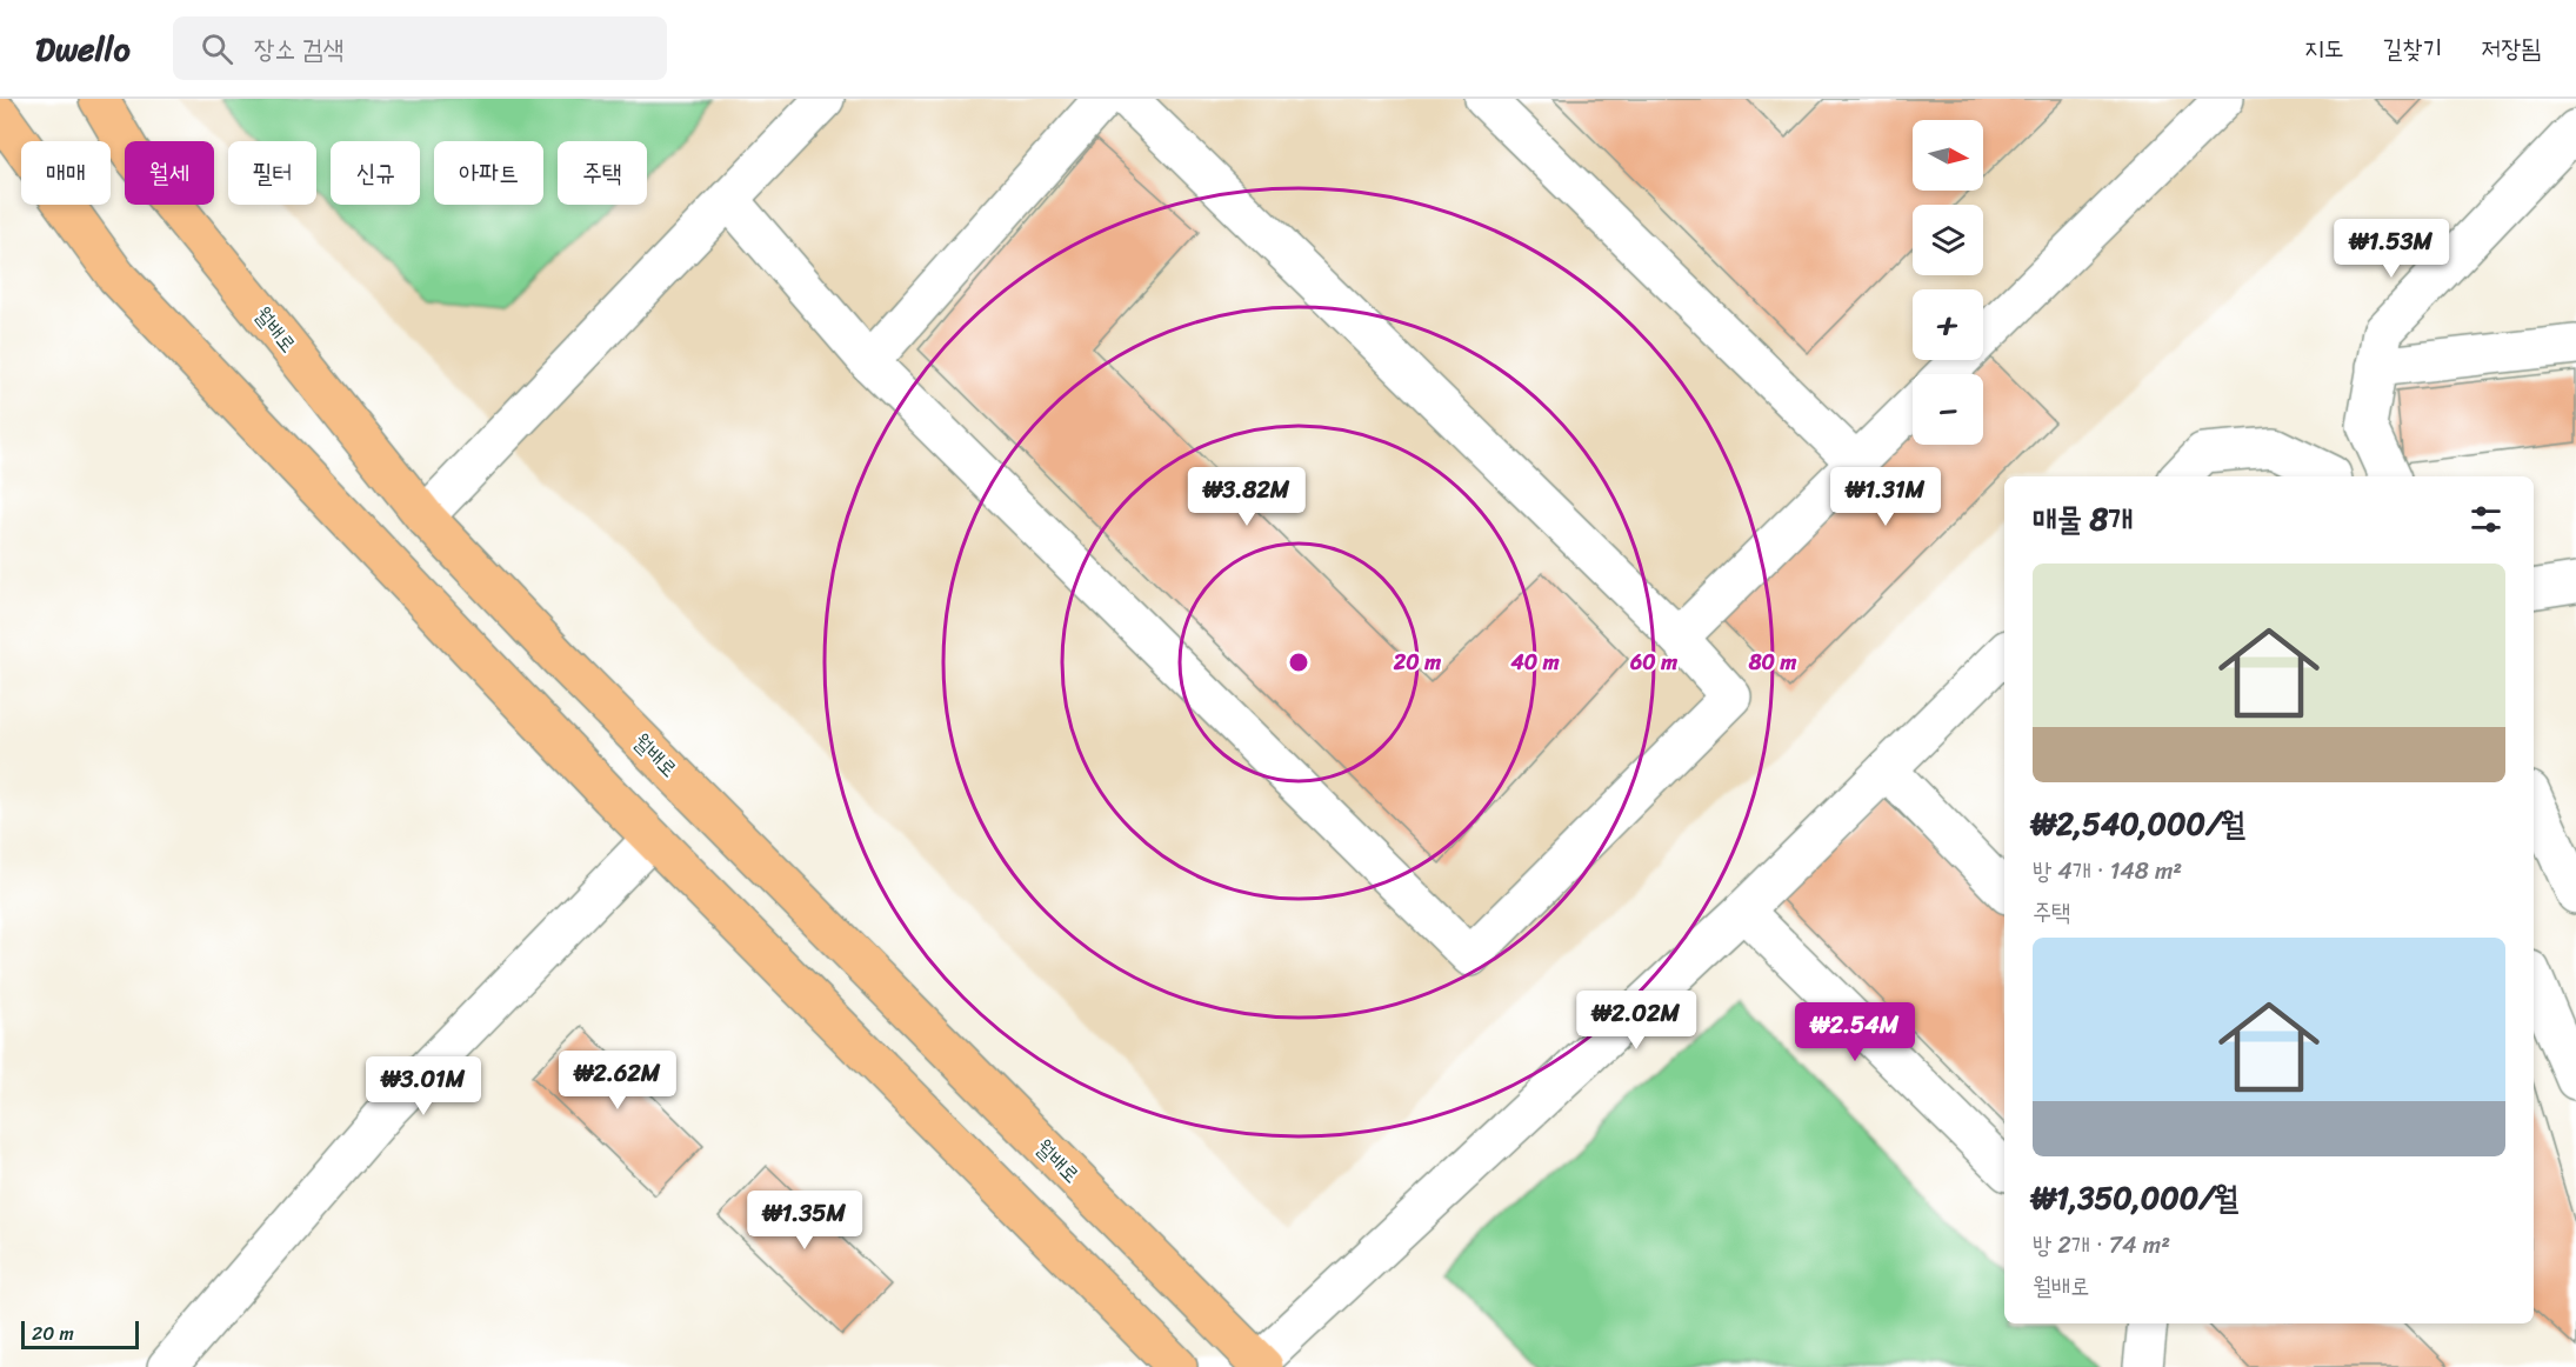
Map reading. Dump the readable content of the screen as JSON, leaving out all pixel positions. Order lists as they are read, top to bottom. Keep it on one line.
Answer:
{"streets":{"main road":["월배로"]},"scale_bar":"20 m","north":"right","page":{"header":"Dwello","search":"장소 검색","nav":["지도","길찾기","저장됨"],"map_buttons":["+","−"],"chip":["매매","월세","필터","신규","아파트","주택"],"price":["₩1.53M","₩3.82M","₩1.31M","₩2.02M","₩2.54M","₩2.62M","₩3.01M","₩1.35M"],"heading":"매물 8개","list":[{"name":"₩2,540,000/월","note":"방 4개 · 148 m² · 주택"},{"name":"₩1,350,000/월","note":"방 2개 · 74 m² · 월배로"}],"scale":"20 m"},"rings":["20 m","40 m","60 m","80 m"]}
